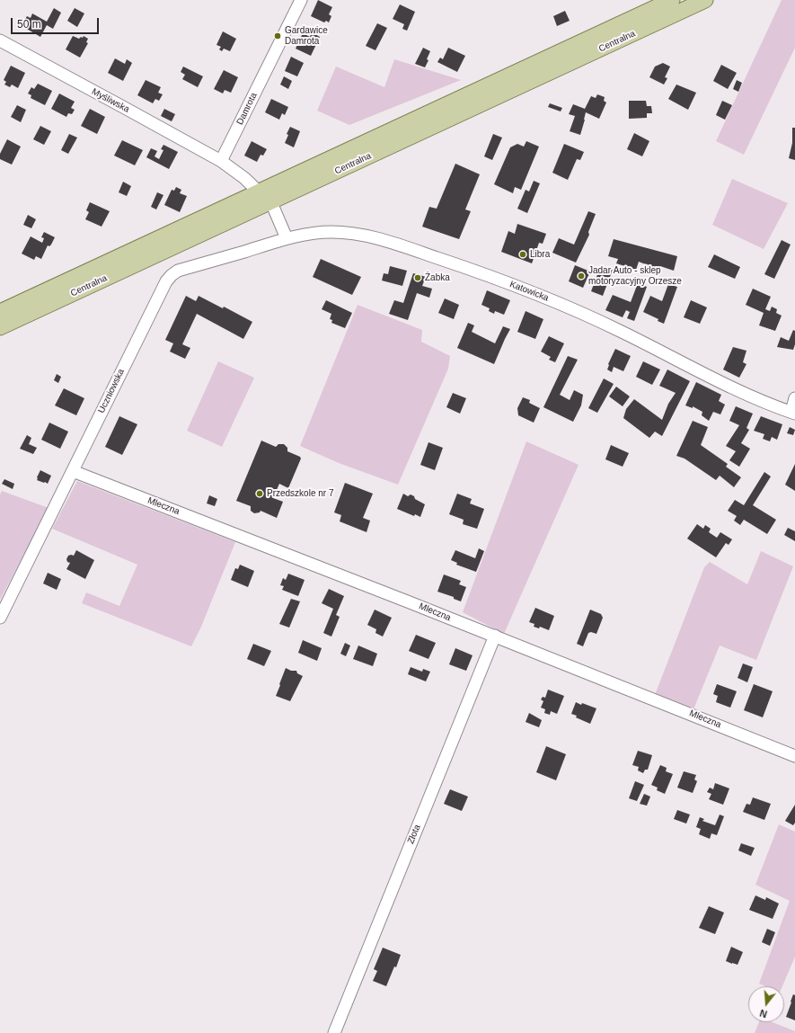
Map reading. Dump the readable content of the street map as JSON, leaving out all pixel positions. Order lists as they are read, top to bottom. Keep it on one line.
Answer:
{"streets":{"main road":["Centralna"],"street":["Myśliwska","Damrota","Katowicka","Uczniowska","Mleczna","Złota"]},"crossings":[["Myśliwska","Damrota"],["Katowicka","Uczniowska"],["Uczniowska","Mleczna"],["Mleczna","Złota"]],"places":["Gardawice Damrota","Libra","Jadar Auto - sklep motoryzacyjny Orzesze","Żabka","Przedszkole nr 7"],"scale_bar":"50 m","north":"bottom"}
